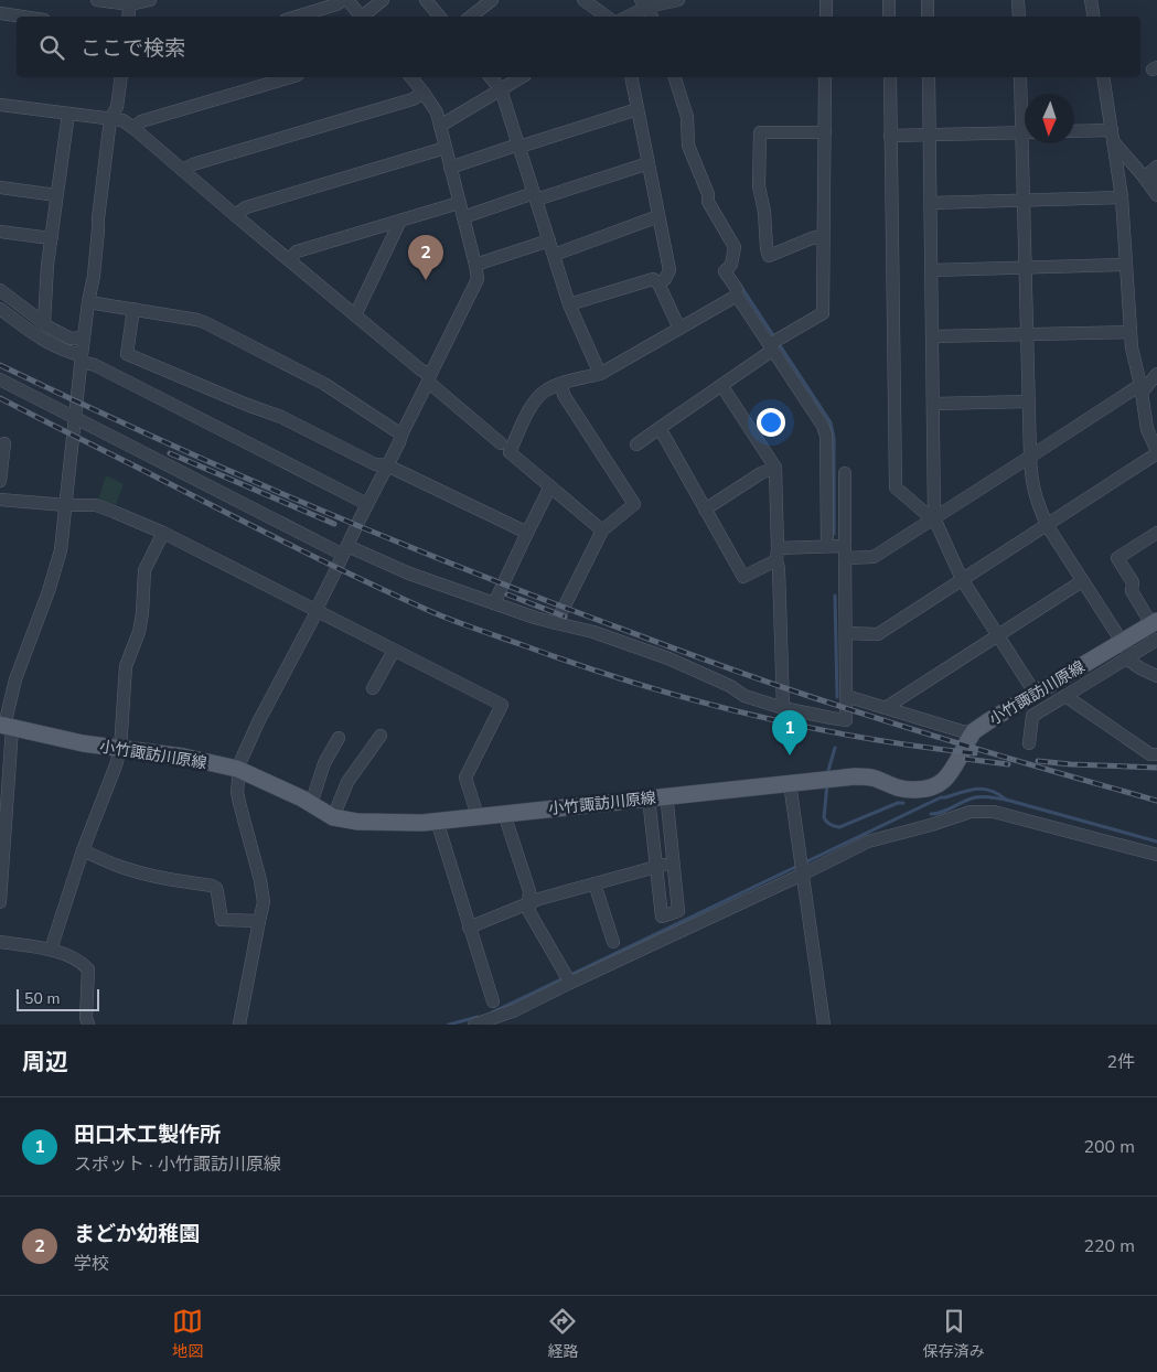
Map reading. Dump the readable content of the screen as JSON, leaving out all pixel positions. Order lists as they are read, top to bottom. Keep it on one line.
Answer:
{"streets":{"main road":["小竹諏訪川原線"]},"scale_bar":"50 m","north":"bottom","page":{"search":"ここで検索","pins":["2","1"],"scale":"50 m","heading":["周辺","2件"],"list":[{"mark":"1","name":"田口木工製作所","note":"スポット · 小竹諏訪川原線","value":"200 m"},{"mark":"2","name":"まどか幼稚園","note":"学校","value":"220 m"}],"nav":["地図","経路","保存済み"]}}
